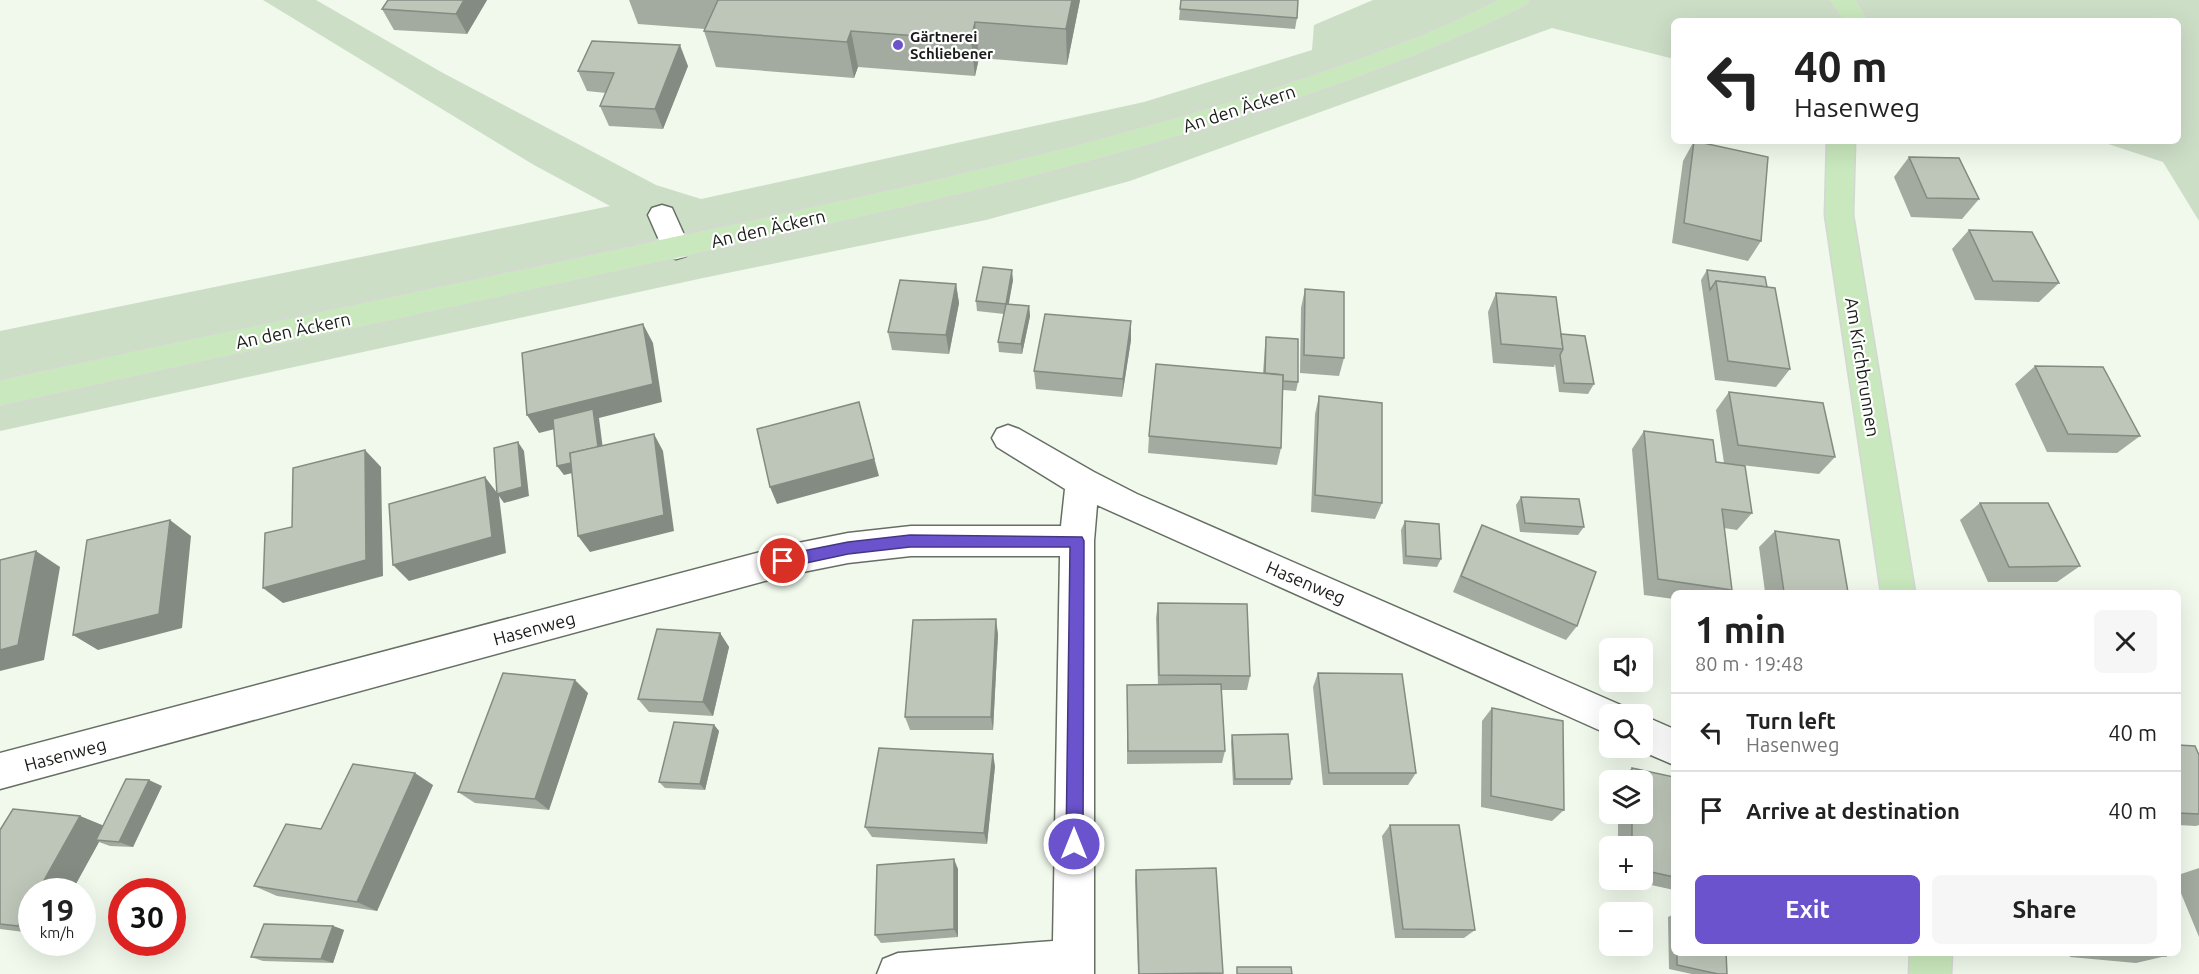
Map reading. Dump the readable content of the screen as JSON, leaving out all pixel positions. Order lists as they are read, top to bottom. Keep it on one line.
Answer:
{"streets":{"main road":["An den Äckern","Am Kirchbrunnen"],"street":["Hasenweg"]},"places":["Gärtnerei Schliebener"],"page":{"turn":["40 m","Hasenweg"],"heading":["1 min","80 m · 19:48"],"map_buttons":["+","−"],"list":[{"name":"Turn left","note":"Hasenweg","value":"40 m"},{"name":"Arrive at destination","value":"40 m"}],"buttons":["Exit","Share"],"speed":"19 km/h","limit":"30"}}
